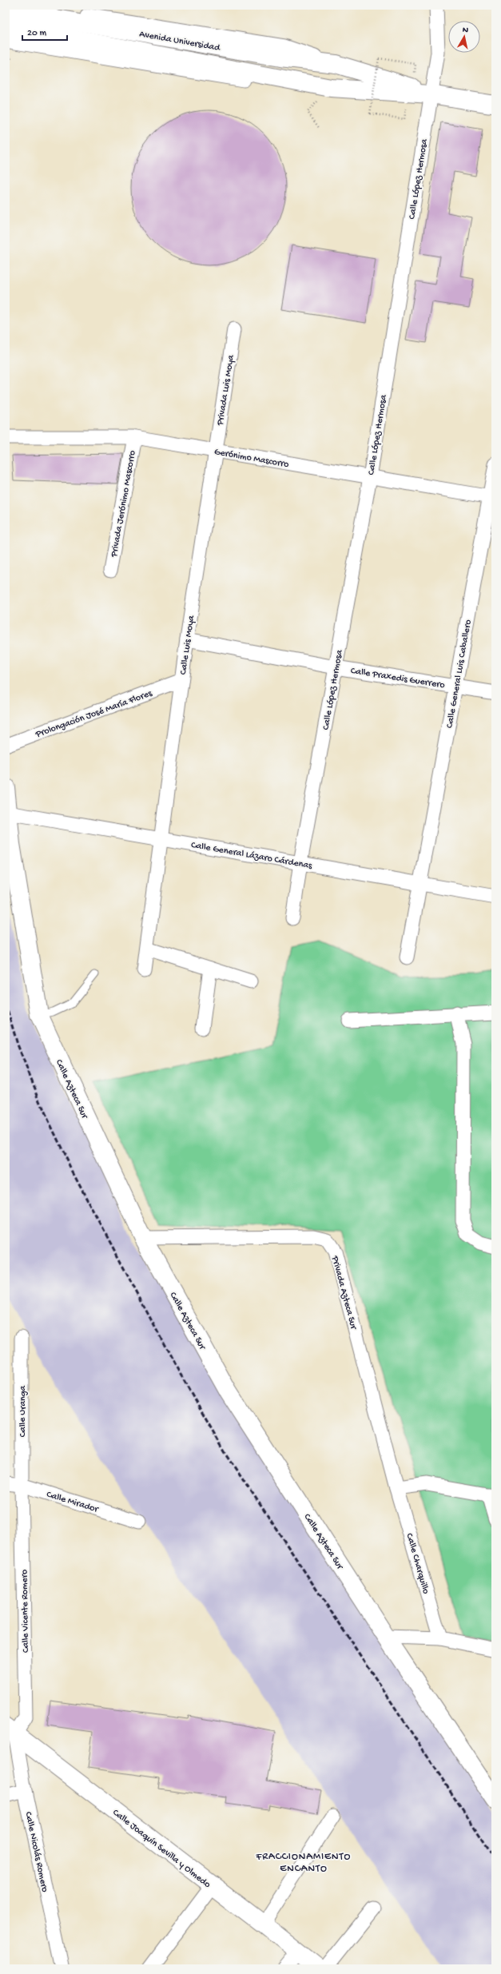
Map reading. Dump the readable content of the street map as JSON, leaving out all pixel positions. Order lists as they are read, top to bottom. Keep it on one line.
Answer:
{"streets":{"street":["Avenida Universidad","Calle López Hermosa","Privada Luis Moya","Gerónimo Mascorro","Privada Jerónimo Mascorro","Calle Luis Moya","Calle General Luis Caballero","Calle Praxedis Guerrero","Prolongación José María Flores","Calle General Lázaro Cárdenas","Calle Azteca Sur","Privada Azteca Sur","Calle Uranga","Calle Mirador","Calle Charquillo","Calle Vicente Romero","Calle Joaquín Sevilla y Olmedo","Calle Nicolás Romero"]},"crossings":[["Avenida Universidad","Calle López Hermosa"],["Calle López Hermosa","Gerónimo Mascorro"],["Calle López Hermosa","Calle Praxedis Guerrero"],["Calle López Hermosa","Calle General Lázaro Cárdenas"],["Privada Luis Moya","Gerónimo Mascorro"],["Privada Luis Moya","Calle Luis Moya"],["Gerónimo Mascorro","Privada Jerónimo Mascorro"],["Gerónimo Mascorro","Calle Luis Moya"],["Gerónimo Mascorro","Calle General Luis Caballero"],["Calle Luis Moya","Calle Praxedis Guerrero"],["Calle Luis Moya","Prolongación José María Flores"],["Calle Luis Moya","Calle General Lázaro Cárdenas"],["Calle General Luis Caballero","Calle Praxedis Guerrero"],["Calle General Luis Caballero","Calle General Lázaro Cárdenas"],["Calle General Lázaro Cárdenas","Calle Azteca Sur"],["Calle Azteca Sur","Privada Azteca Sur"],["Privada Azteca Sur","Calle Charquillo"],["Calle Uranga","Calle Mirador"],["Calle Uranga","Calle Vicente Romero"],["Calle Mirador","Calle Vicente Romero"],["Calle Vicente Romero","Calle Joaquín Sevilla y Olmedo"],["Calle Vicente Romero","Calle Nicolás Romero"],["Calle Joaquín Sevilla y Olmedo","Calle Nicolás Romero"]],"districts":["FRACCIONAMIENTO ENCANTO"],"scale_bar":"20 m","north":"top"}
